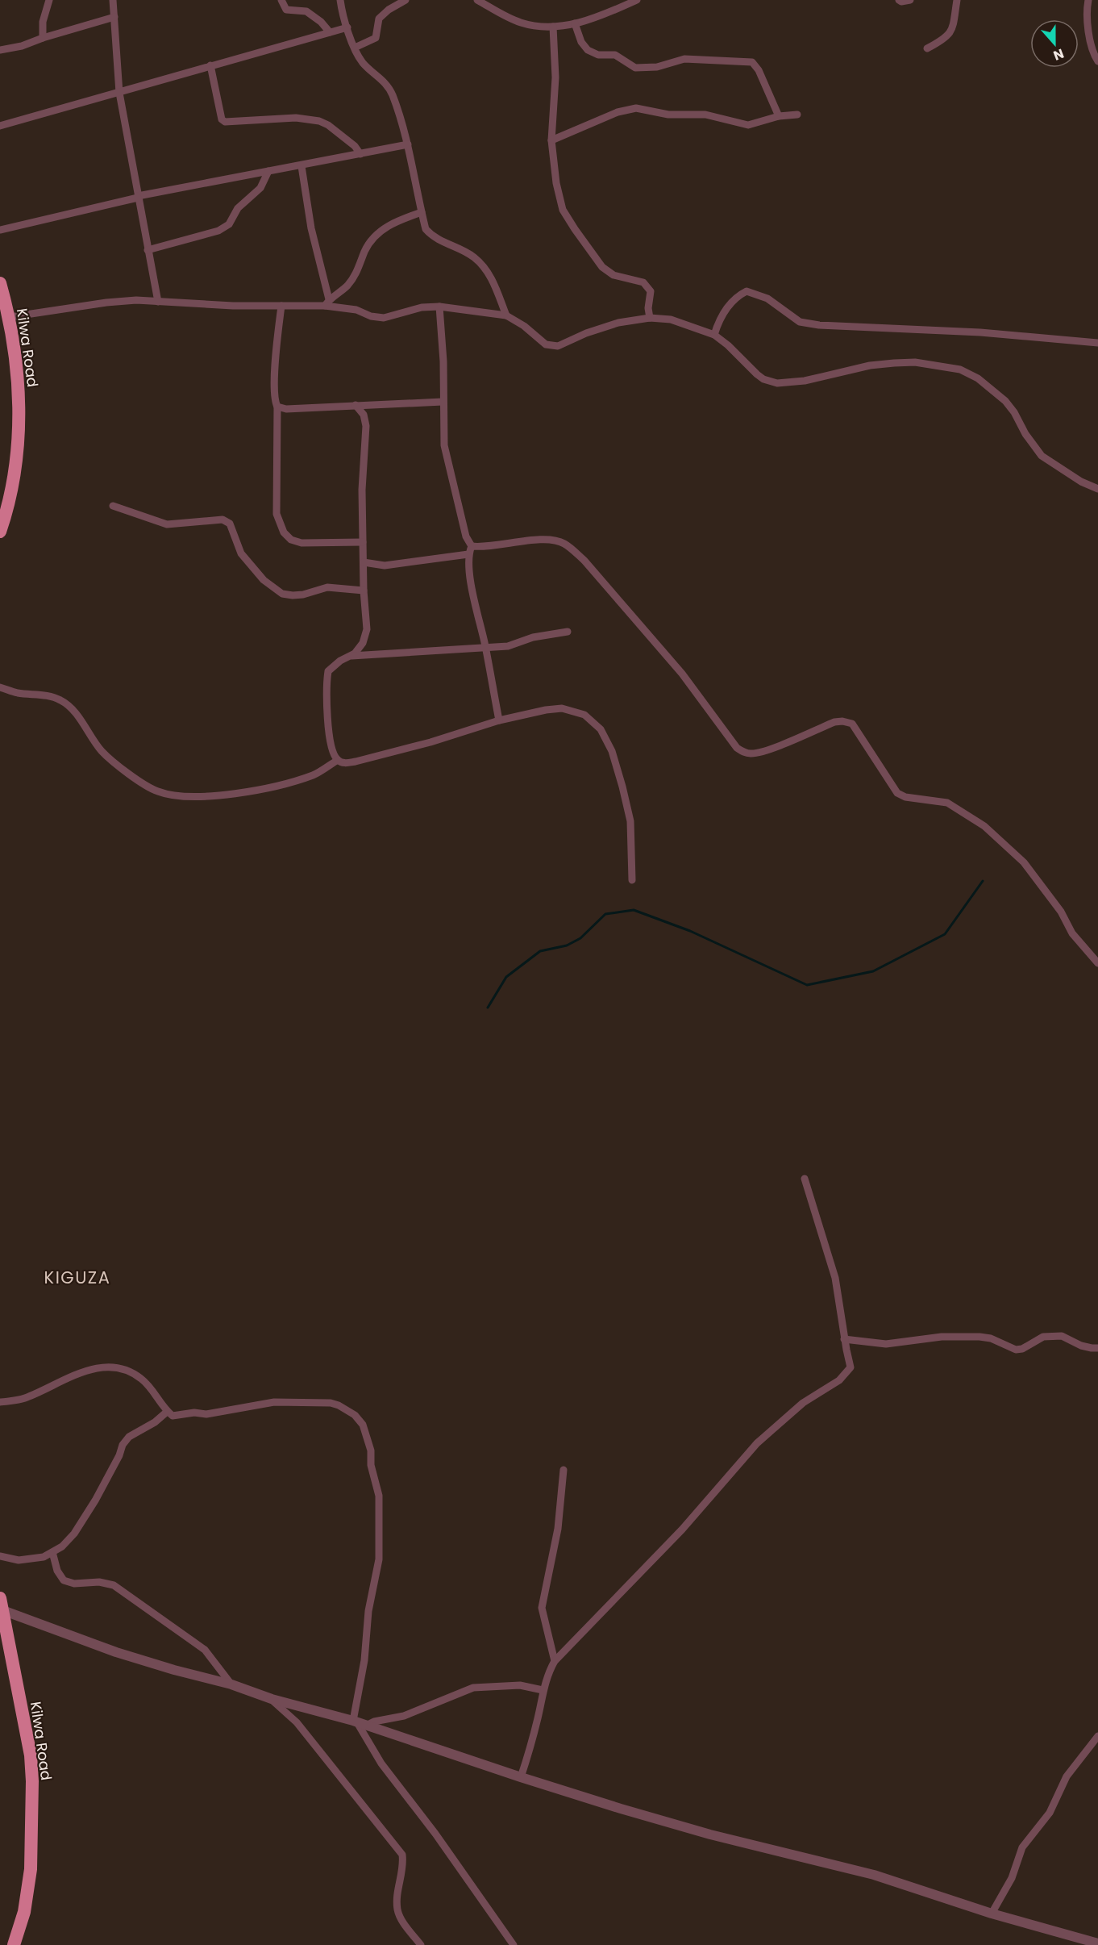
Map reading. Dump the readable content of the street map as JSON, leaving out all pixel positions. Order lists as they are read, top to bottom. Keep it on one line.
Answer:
{"streets":{"highway":["Kilwa Road"]},"districts":["KIGUZA"],"north":"bottom"}
